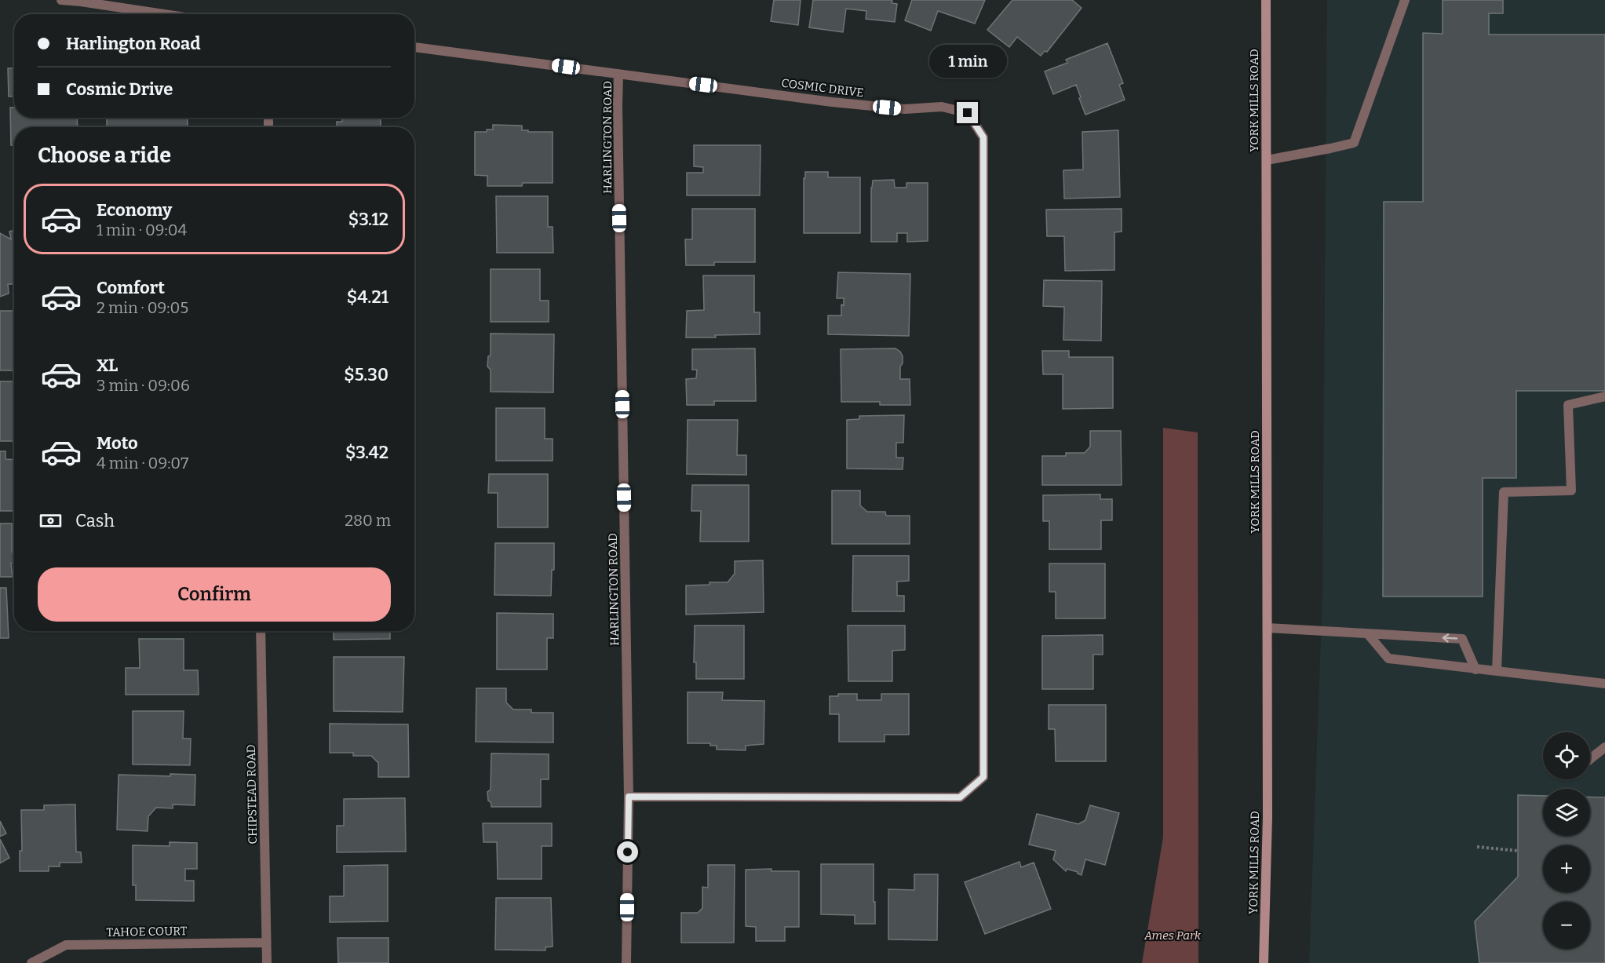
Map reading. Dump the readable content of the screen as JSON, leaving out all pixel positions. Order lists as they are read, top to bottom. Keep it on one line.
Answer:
{"streets":{"main road":["YORK MILLS ROAD"],"street":["COSMIC DRIVE","HARLINGTON ROAD","CHIPSTEAD ROAD","TAHOE COURT"]},"crossings":[["COSMIC DRIVE","HARLINGTON ROAD"],["CHIPSTEAD ROAD","TAHOE COURT"]],"parks":["Ames Park"],"page":{"banner":["Harlington Road","Cosmic Drive"],"bubble":"1 min","heading":"Choose a ride","list":[{"name":"Economy","note":"1 min · 09:04","value":"$3.12"},{"name":"Comfort","note":"2 min · 09:05","value":"$4.21"},{"name":"XL","note":"3 min · 09:06","value":"$5.30"},{"name":"Moto","note":"4 min · 09:07","value":"$3.42"}],"pay":["Cash","280 m"],"buttons":"Confirm","map_buttons":["+","−"]}}
